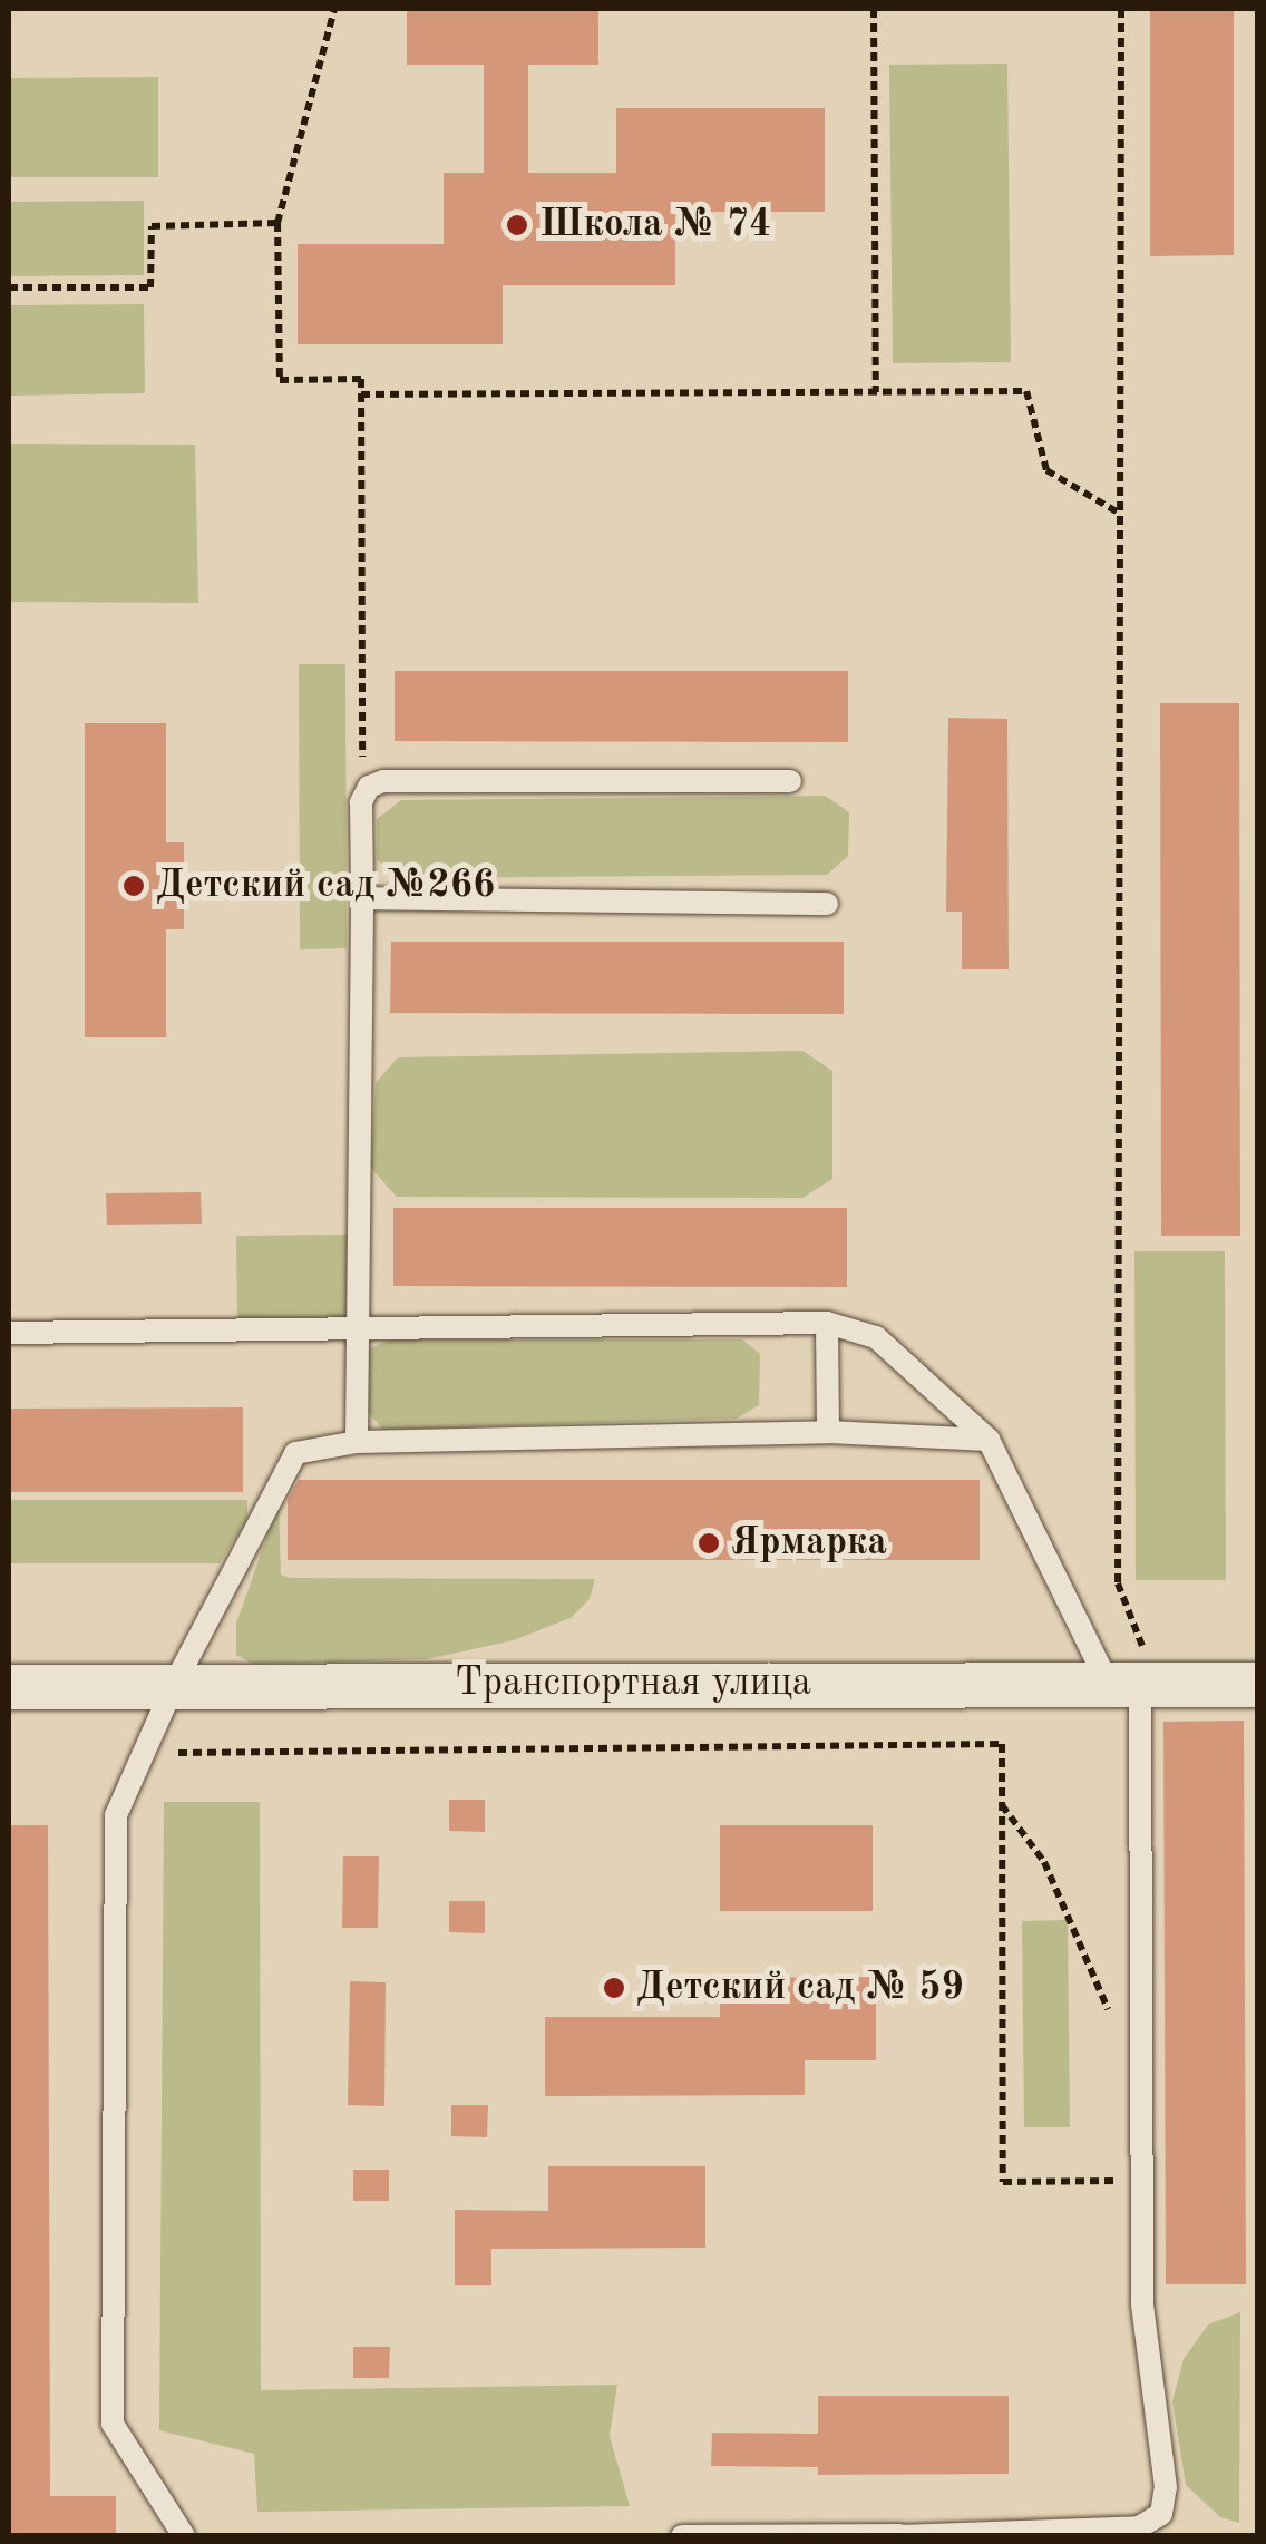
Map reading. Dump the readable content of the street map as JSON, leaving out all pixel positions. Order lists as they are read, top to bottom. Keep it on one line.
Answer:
{"streets":{"street":["Транспортная улица"]},"places":["Школа № 74","Детский сад №266","Ярмарка","Детский сад № 59"]}
